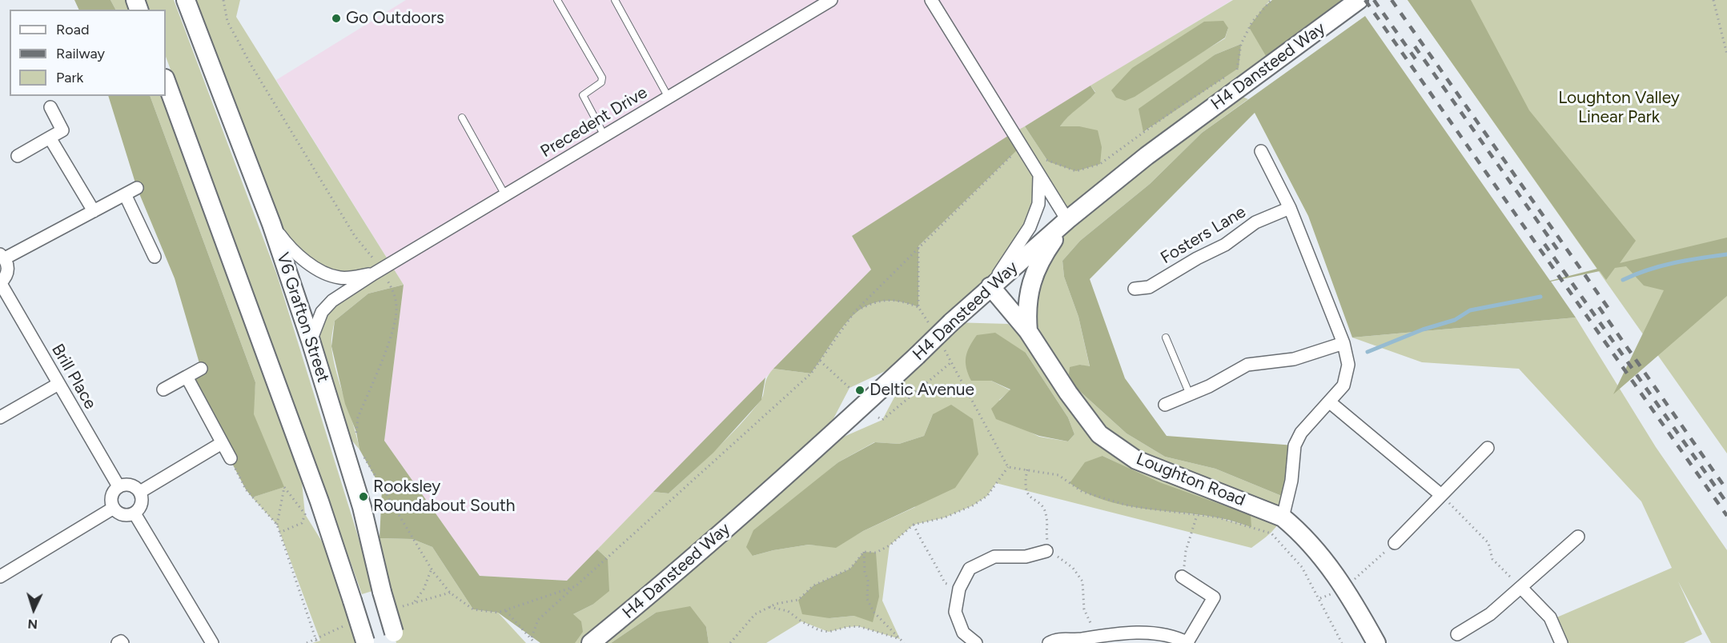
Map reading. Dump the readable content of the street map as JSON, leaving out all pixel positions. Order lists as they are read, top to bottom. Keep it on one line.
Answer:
{"streets":{"street":["H4 Dansteed Way","Precedent Drive","Fosters Lane","V6 Grafton Street","Brill Place","Loughton Road"]},"crossings":[["H4 Dansteed Way","Loughton Road"],["Precedent Drive","V6 Grafton Street"]],"parks":["Loughton Valley Linear Park"],"places":["Go Outdoors","Deltic Avenue","Rooksley Roundabout South"],"legend":["Road","Railway","Park"],"north":"bottom"}
